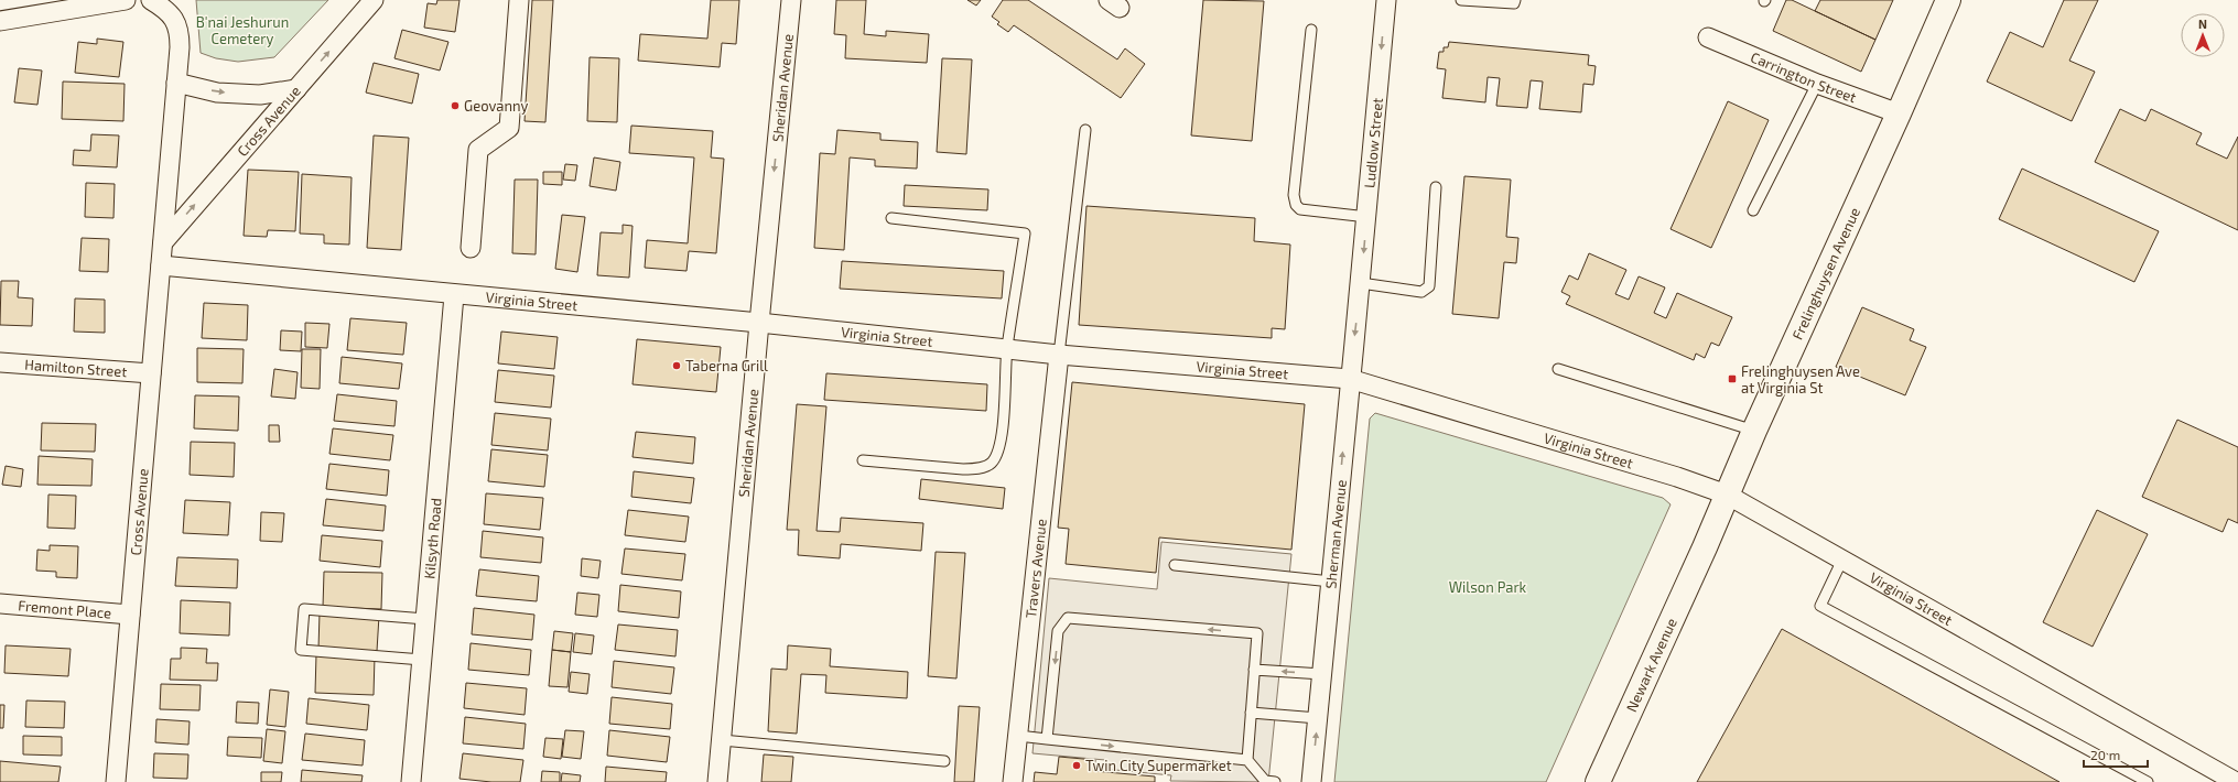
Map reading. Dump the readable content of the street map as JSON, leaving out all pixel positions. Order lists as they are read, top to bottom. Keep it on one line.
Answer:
{"streets":{"main road":["Frelinghuysen Avenue","Newark Avenue"],"street":["Carrington Street","Sheridan Avenue","Cross Avenue","Ludlow Street","Virginia Street","Hamilton Street","Sherman Avenue","Kilsyth Road","Travers Avenue","Fremont Place"]},"crossings":[["Carrington Street","Frelinghuysen Avenue"],["Sheridan Avenue","Virginia Street"],["Cross Avenue","Virginia Street"],["Cross Avenue","Hamilton Street"],["Cross Avenue","Fremont Place"],["Ludlow Street","Sherman Avenue"],["Frelinghuysen Avenue","Virginia Street"],["Frelinghuysen Avenue","Newark Avenue"],["Virginia Street","Sherman Avenue"],["Virginia Street","Kilsyth Road"],["Virginia Street","Travers Avenue"]],"one_way":["Sheridan Avenue","Ludlow Street"],"parks":["B'nai Jeshurun Cemetery","Wilson Park"],"places":{"other":["Geovanny","Taberna Grill","Twin City Supermarket"],"transit":["Frelinghuysen Ave at Virginia St"]},"scale_bar":"20 m","north":"top"}
